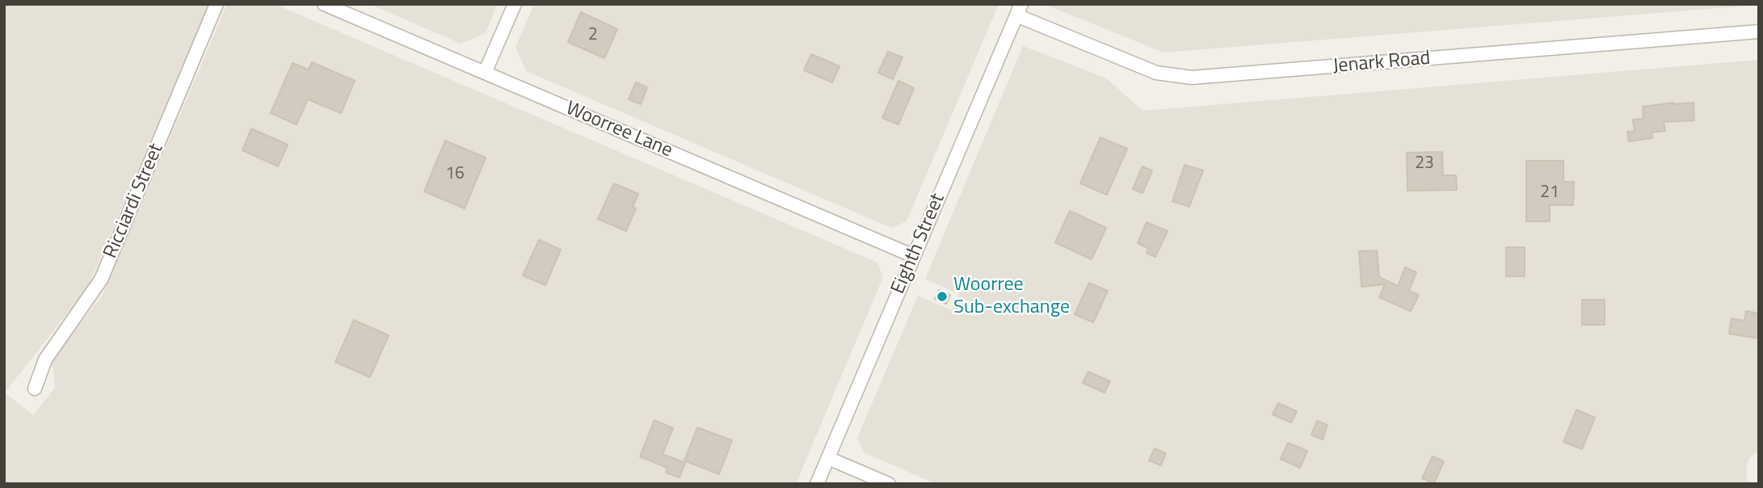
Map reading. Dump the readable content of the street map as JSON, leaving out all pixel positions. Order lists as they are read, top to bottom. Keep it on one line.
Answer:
{"streets":{"street":["Jenark Road","Woorree Lane","Ricciardi Street","Eighth Street"]},"crossings":[["Jenark Road","Eighth Street"],["Woorree Lane","Eighth Street"]],"places":["Woorree Sub-exchange"],"house_numbers":["2","23","16","21"]}
